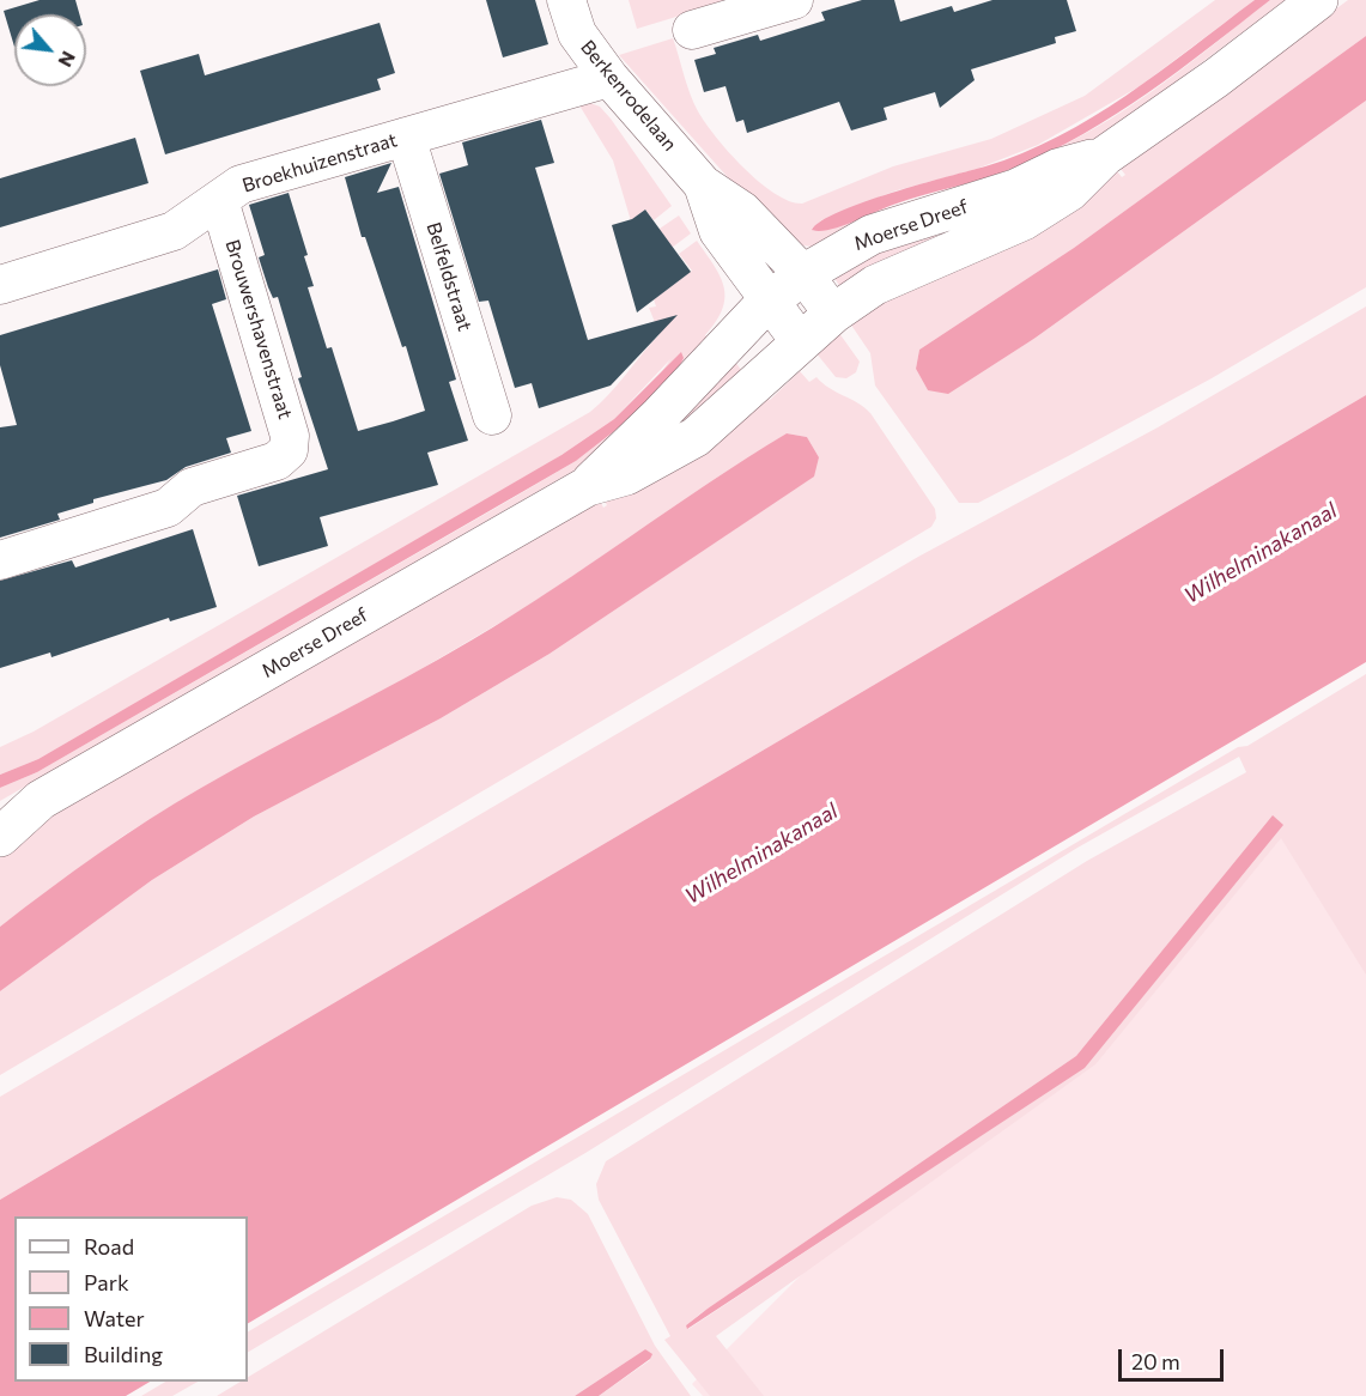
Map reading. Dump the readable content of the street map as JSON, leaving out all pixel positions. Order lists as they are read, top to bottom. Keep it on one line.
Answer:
{"streets":{"street":["Berkenrodelaan","Broekhuizenstraat","Moerse Dreef","Belfeldstraat","Brouwershavenstraat"]},"crossings":[["Berkenrodelaan","Broekhuizenstraat"],["Berkenrodelaan","Moerse Dreef"],["Broekhuizenstraat","Belfeldstraat"],["Broekhuizenstraat","Brouwershavenstraat"]],"water":["Wilhelminakanaal"],"legend":["Road","Park","Water","Building"],"scale_bar":"20 m","north":"bottom right"}
